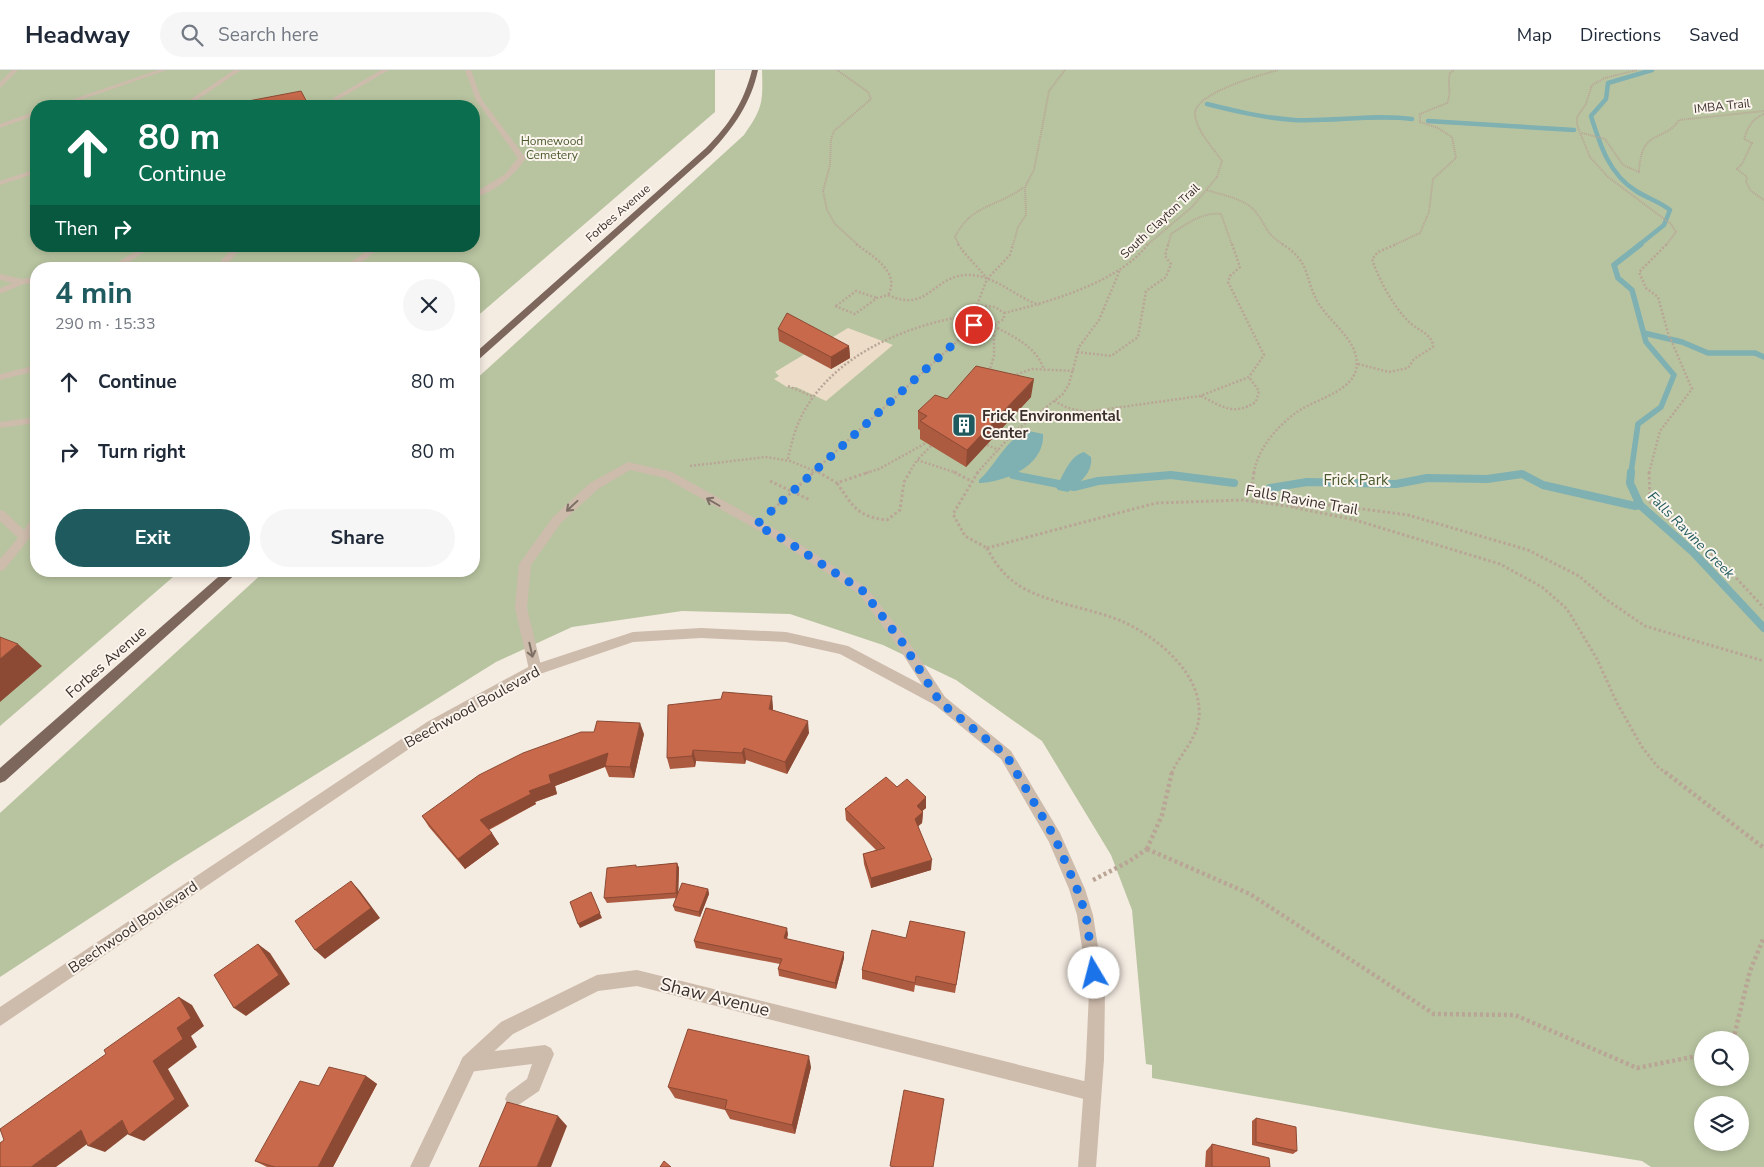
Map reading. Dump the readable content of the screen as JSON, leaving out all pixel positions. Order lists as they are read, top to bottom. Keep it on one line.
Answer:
{"streets":{"main road":["Forbes Avenue"],"street":["Beechwood Boulevard","Shaw Avenue"],"path":["IMBA Trail","South Clayton Trail","Falls Ravine Trail"]},"crossings":[["Beechwood Boulevard","Shaw Avenue"]],"water":["Falls Ravine Creek"],"parks":["Homewood Cemetery","Frick Park"],"places":{"building":["Frick Environmental Center"]},"page":{"header":"Headway","search":"Search here","nav":["Map","Directions","Saved"],"turn":["80 m","Continue"],"then":"Then","heading":["4 min","290 m · 15:33"],"list":[{"name":"Continue","value":"80 m"},{"name":"Turn right","value":"80 m"}],"buttons":["Exit","Share"]}}
